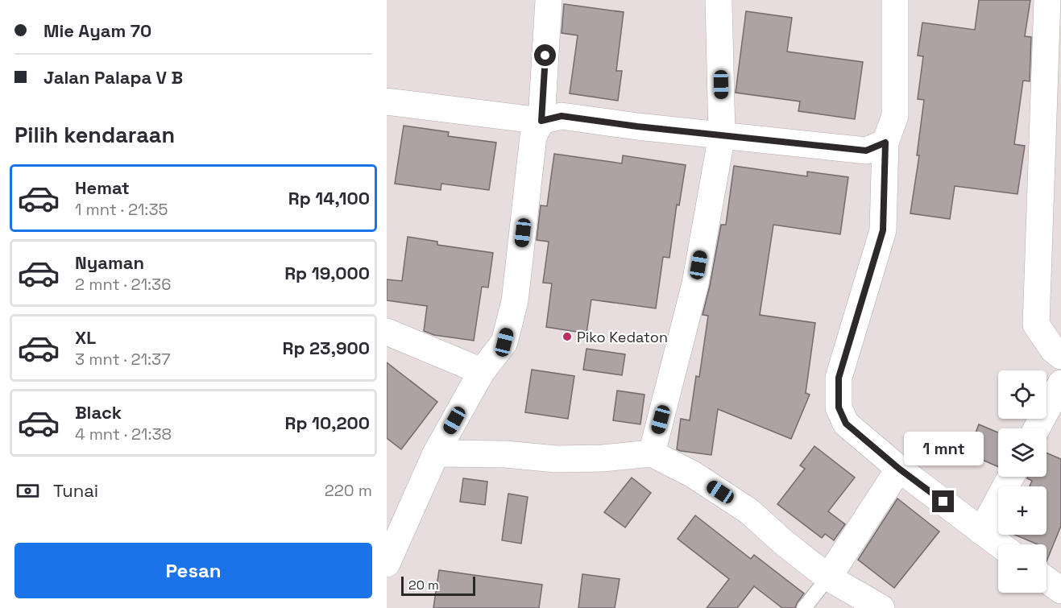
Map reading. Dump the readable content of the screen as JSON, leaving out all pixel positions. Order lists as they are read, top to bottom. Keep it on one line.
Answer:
{"places":["Piko Kedaton"],"scale_bar":"20 m","page":{"banner":["Mie Ayam 70","Jalan Palapa V B"],"heading":"Pilih kendaraan","list":[{"name":"Hemat","note":"1 mnt · 21:35","value":"Rp 14,100"},{"name":"Nyaman","note":"2 mnt · 21:36","value":"Rp 19,000"},{"name":"XL","note":"3 mnt · 21:37","value":"Rp 23,900"},{"name":"Black","note":"4 mnt · 21:38","value":"Rp 10,200"}],"map_buttons":["+","−"],"bubble":"1 mnt","pay":["Tunai","220 m"],"buttons":"Pesan","scale":"20 m"}}
